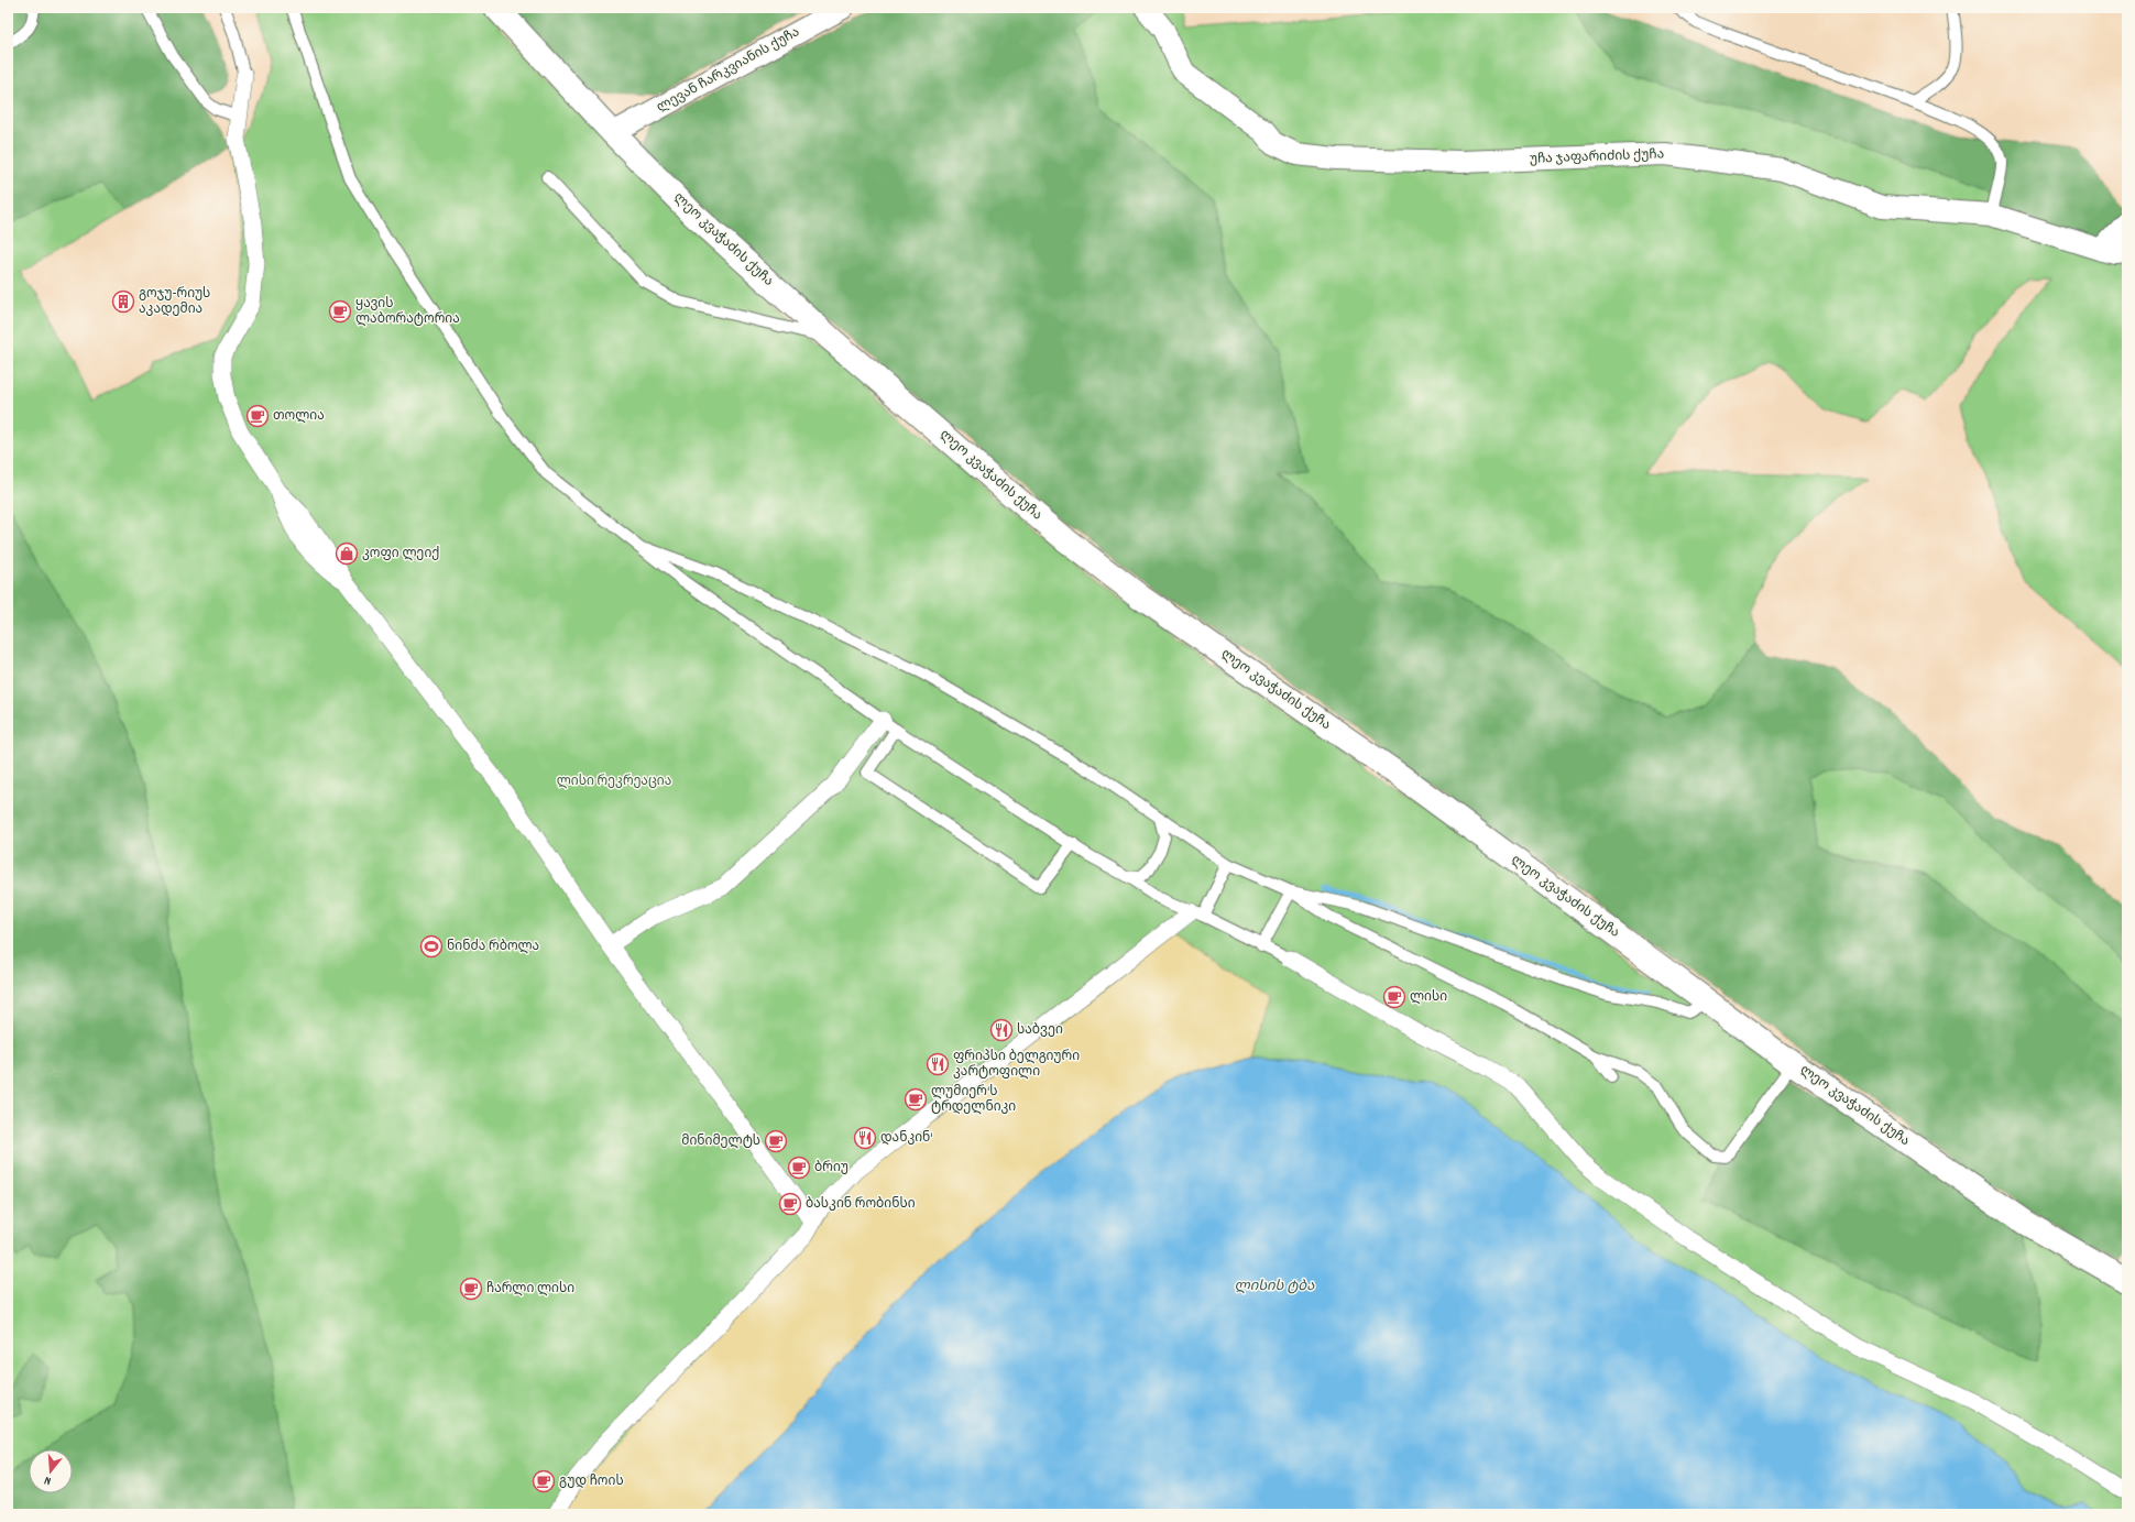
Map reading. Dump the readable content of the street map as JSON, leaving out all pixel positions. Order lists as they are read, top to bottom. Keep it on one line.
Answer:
{"streets":{"main road":["ლეო კვაჭაძის ქუჩა"],"street":["ლევან ჩარკვიანის ქუჩა","უჩა ჯაფარიძის ქუჩა"]},"crossings":[["ლევან ჩარკვიანის ქუჩა","ლეო კვაჭაძის ქუჩა"]],"water":["ლისის ტბა"],"parks":["ლისი რეკრეაცია"],"places":{"building":["გოჯუ-რიუს აკადემია"],"cafe":["ყავის ლაბორატორია","თოლია","ლისი","ლუმიერ'ს ტრდელნიკი","მინიმელტს","ბრიუ","ბასკინ რობინსი","ჩარლი ლისი","გუდ ჩოის"],"shop":["კოფი ლეიქ"],"sports":["ნინძა რბოლა"],"restaurant":["საბვეი","ფრიპსი ბელგიური კარტოფილი","დანკინ'"]},"north":"bottom"}
